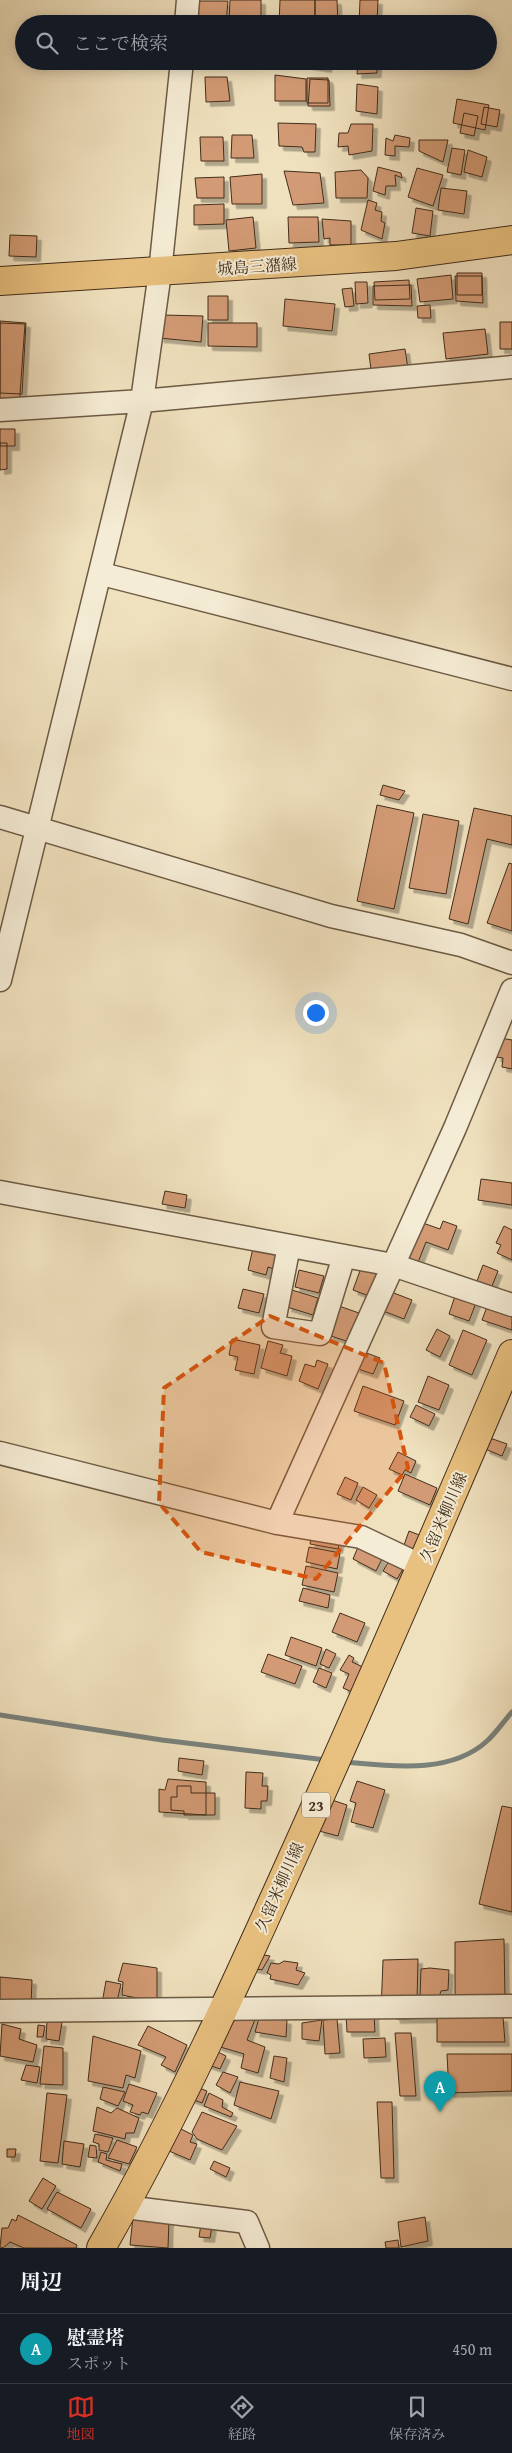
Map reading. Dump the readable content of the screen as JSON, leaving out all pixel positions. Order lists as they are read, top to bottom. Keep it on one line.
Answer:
{"streets":{"main road":["城島三潴線","久留米柳川線","23"]},"page":{"search":"ここで検索","pins":"A","heading":"周辺","list":[{"mark":"A","name":"慰霊塔","note":"スポット","value":"450 m"}],"nav":["地図","経路","保存済み"]}}
